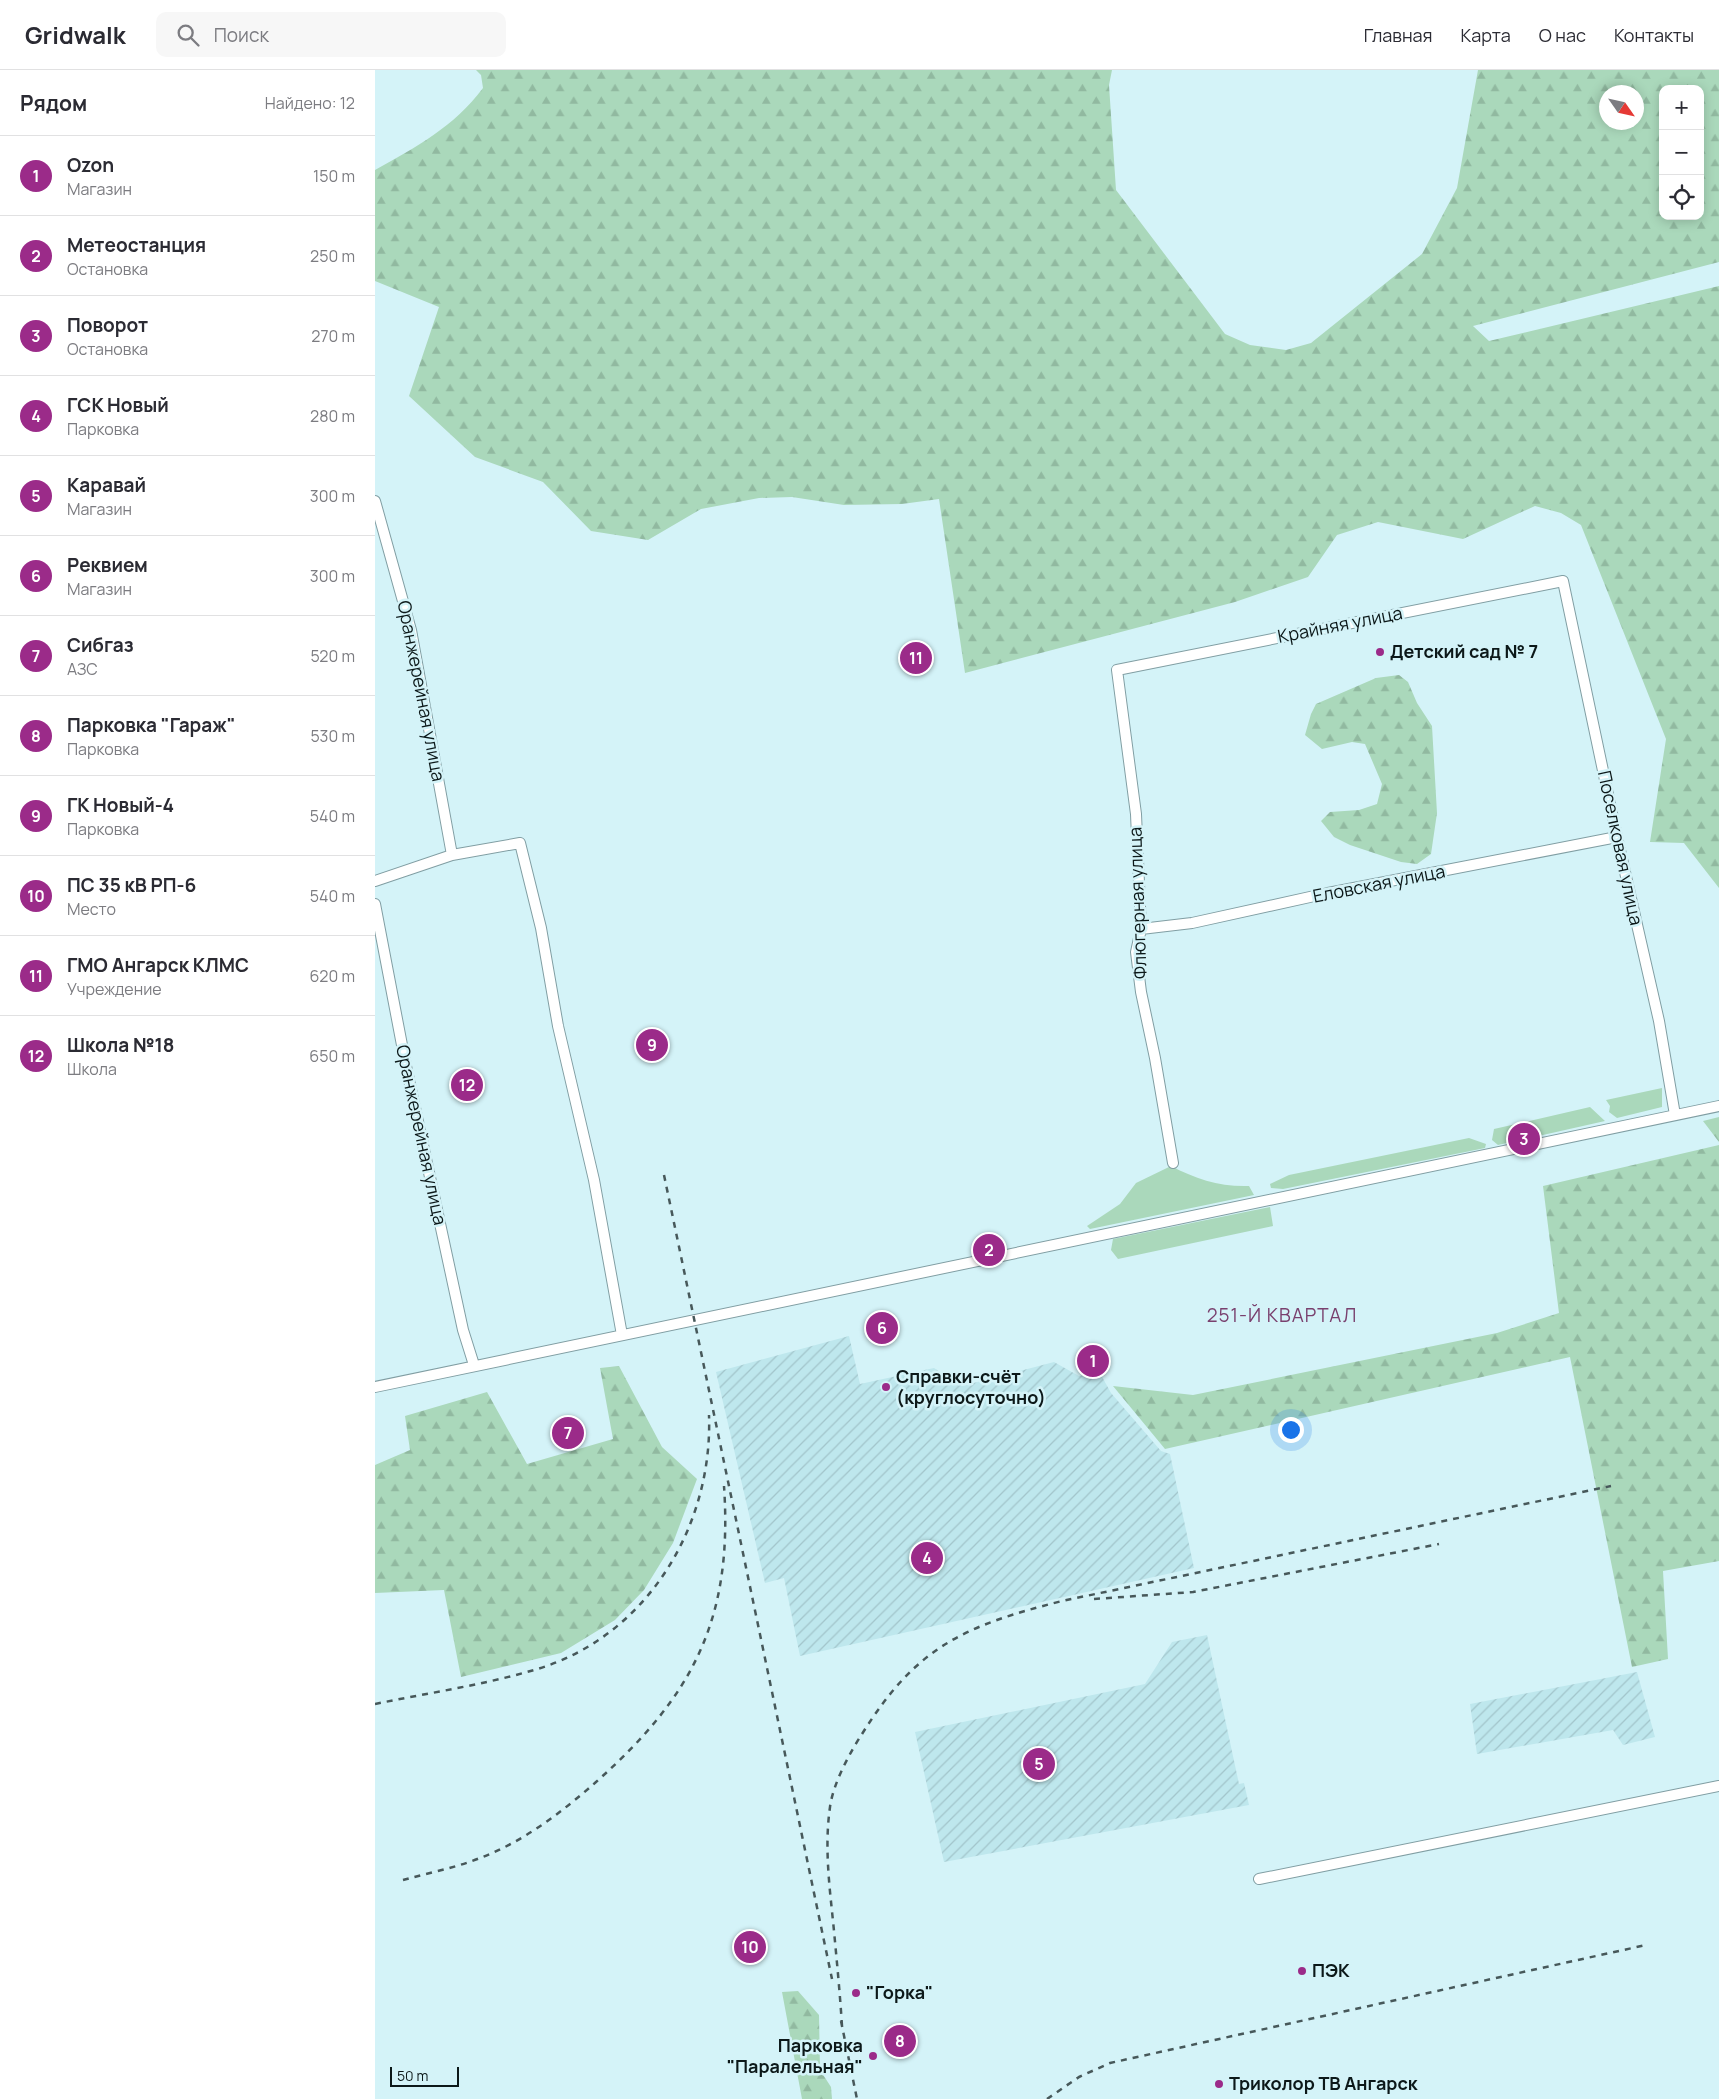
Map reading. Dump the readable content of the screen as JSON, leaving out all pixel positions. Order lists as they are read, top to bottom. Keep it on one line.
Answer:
{"streets":{"street":["Крайняя улица","Оранжерейная улица","Поселковая улица","Еловская улица","Флюгерная улица"]},"crossings":[["Крайняя улица","Поселковая улица"],["Крайняя улица","Флюгерная улица"],["Поселковая улица","Еловская улица"],["Еловская улица","Флюгерная улица"]],"districts":["251-Й КВАРТАЛ"],"places":["Детский сад № 7","Справки-счёт (круглосуточно)","ПЭК","\"Горка\"","Парковка \"Паралельная\"","Триколор ТВ Ангарск"],"scale_bar":"50 m","north":"bottom right","page":{"header":"Gridwalk","search":"Поиск","nav":["Главная","Карта","О нас","Контакты"],"heading":["Рядом","Найдено: 12"],"map_buttons":["+","−"],"list":[{"mark":"1","name":"Ozon","note":"Магазин","value":"150 m"},{"mark":"2","name":"Метеостанция","note":"Остановка","value":"250 m"},{"mark":"3","name":"Поворот","note":"Остановка","value":"270 m"},{"mark":"4","name":"ГСК Новый","note":"Парковка","value":"280 m"},{"mark":"5","name":"Каравай","note":"Магазин","value":"300 m"},{"mark":"6","name":"Реквием","note":"Магазин","value":"300 m"},{"mark":"7","name":"Сибгаз","note":"АЗС","value":"520 m"},{"mark":"8","name":"Парковка \"Гараж\"","note":"Парковка","value":"530 m"},{"mark":"9","name":"ГК Новый-4","note":"Парковка","value":"540 m"},{"mark":"10","name":"ПС 35 кВ РП-6","note":"Место","value":"540 m"},{"mark":"11","name":"ГМО Ангарск КЛМС","note":"Учреждение","value":"620 m"},{"mark":"12","name":"Школа №18","note":"Школа","value":"650 m"}],"pins":["11","9","12","3","2","6","1","7","4","5","10","8"],"scale":"50 m"}}
